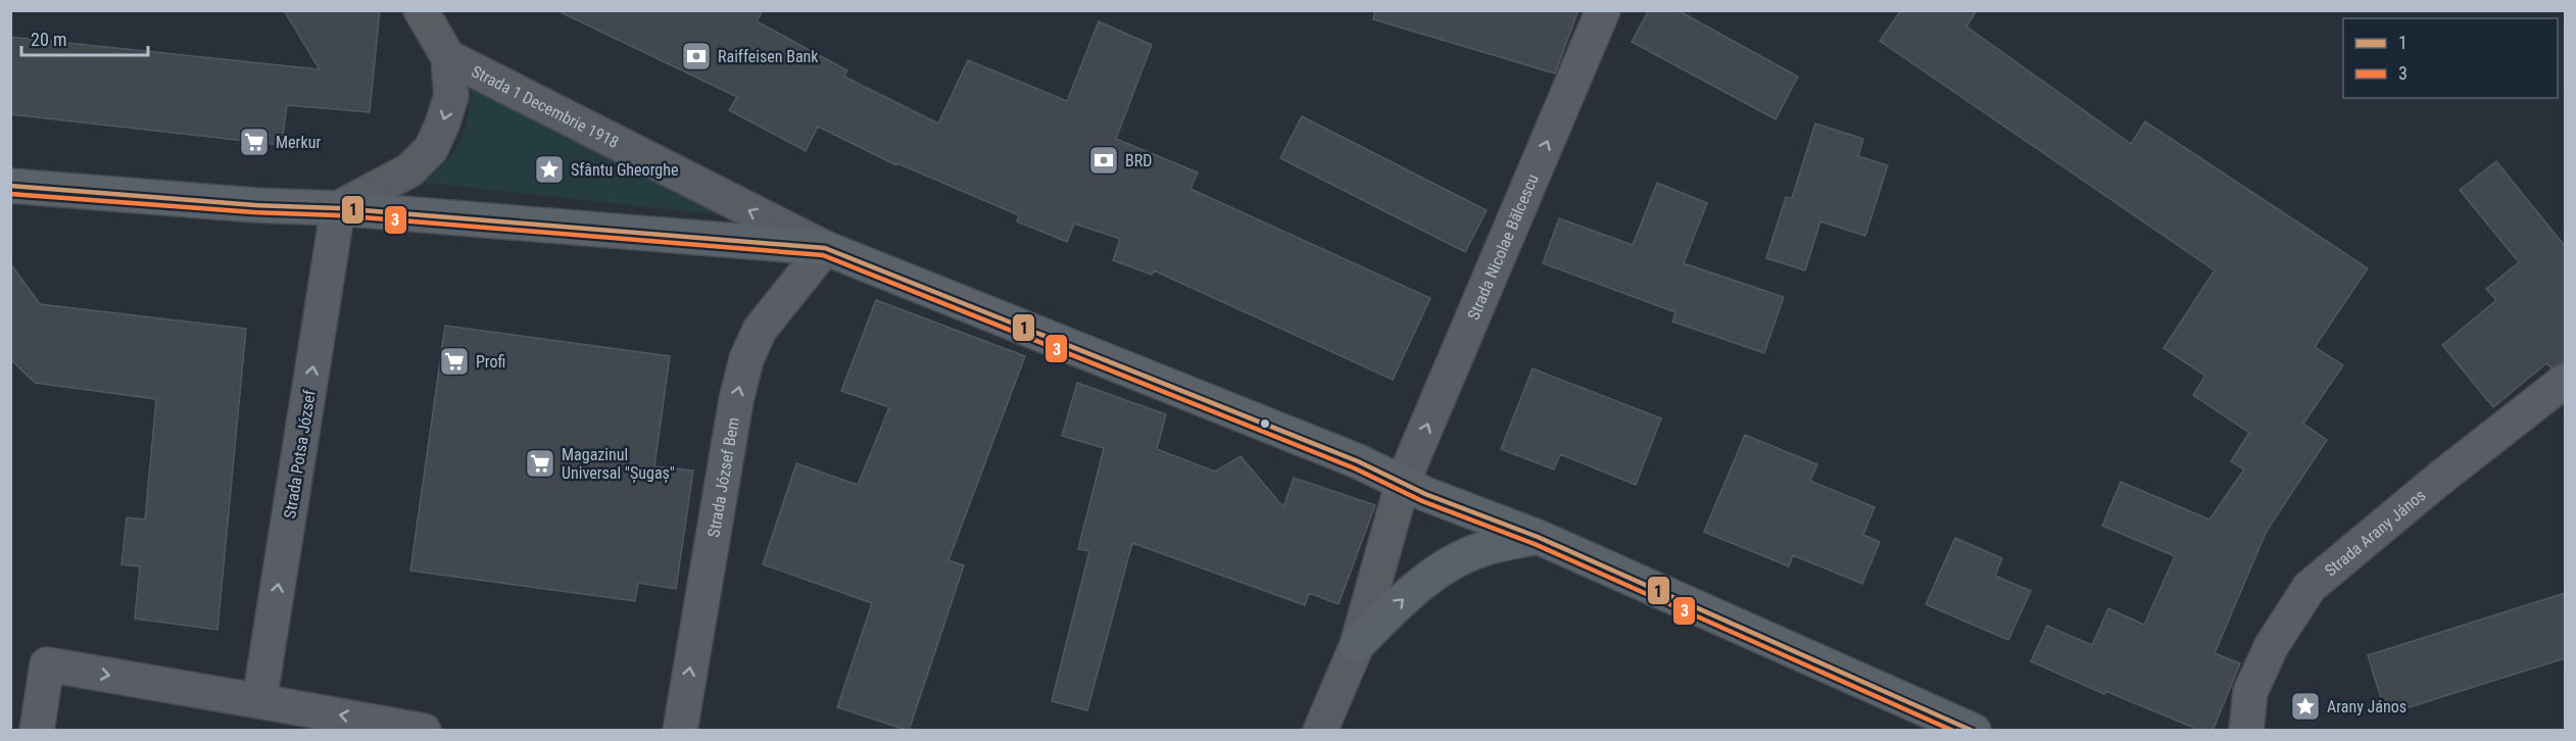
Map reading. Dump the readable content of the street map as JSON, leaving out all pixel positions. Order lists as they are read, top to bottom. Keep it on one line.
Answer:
{"streets":{"main road":["Strada 1 Decembrie 1918"],"street":["Strada Nicolae Bălcescu","Strada Potsa József","Strada József Bem","Strada Arany János"]},"crossings":[["Strada 1 Decembrie 1918","Strada Nicolae Bălcescu"],["Strada 1 Decembrie 1918","Strada József Bem"]],"one_way":["Strada Nicolae Bălcescu","Strada Potsa József","Strada József Bem"],"places":{"bank":["Raiffeisen Bank","BRD"],"supermarket":["Merkur","Profi","Magazinul Universal \"Șugaș\""],"place":["Sfântu Gheorghe","Arany János"]},"lines":["transit line 1","transit line 3"],"legend":["1","3"],"scale_bar":"20 m"}
